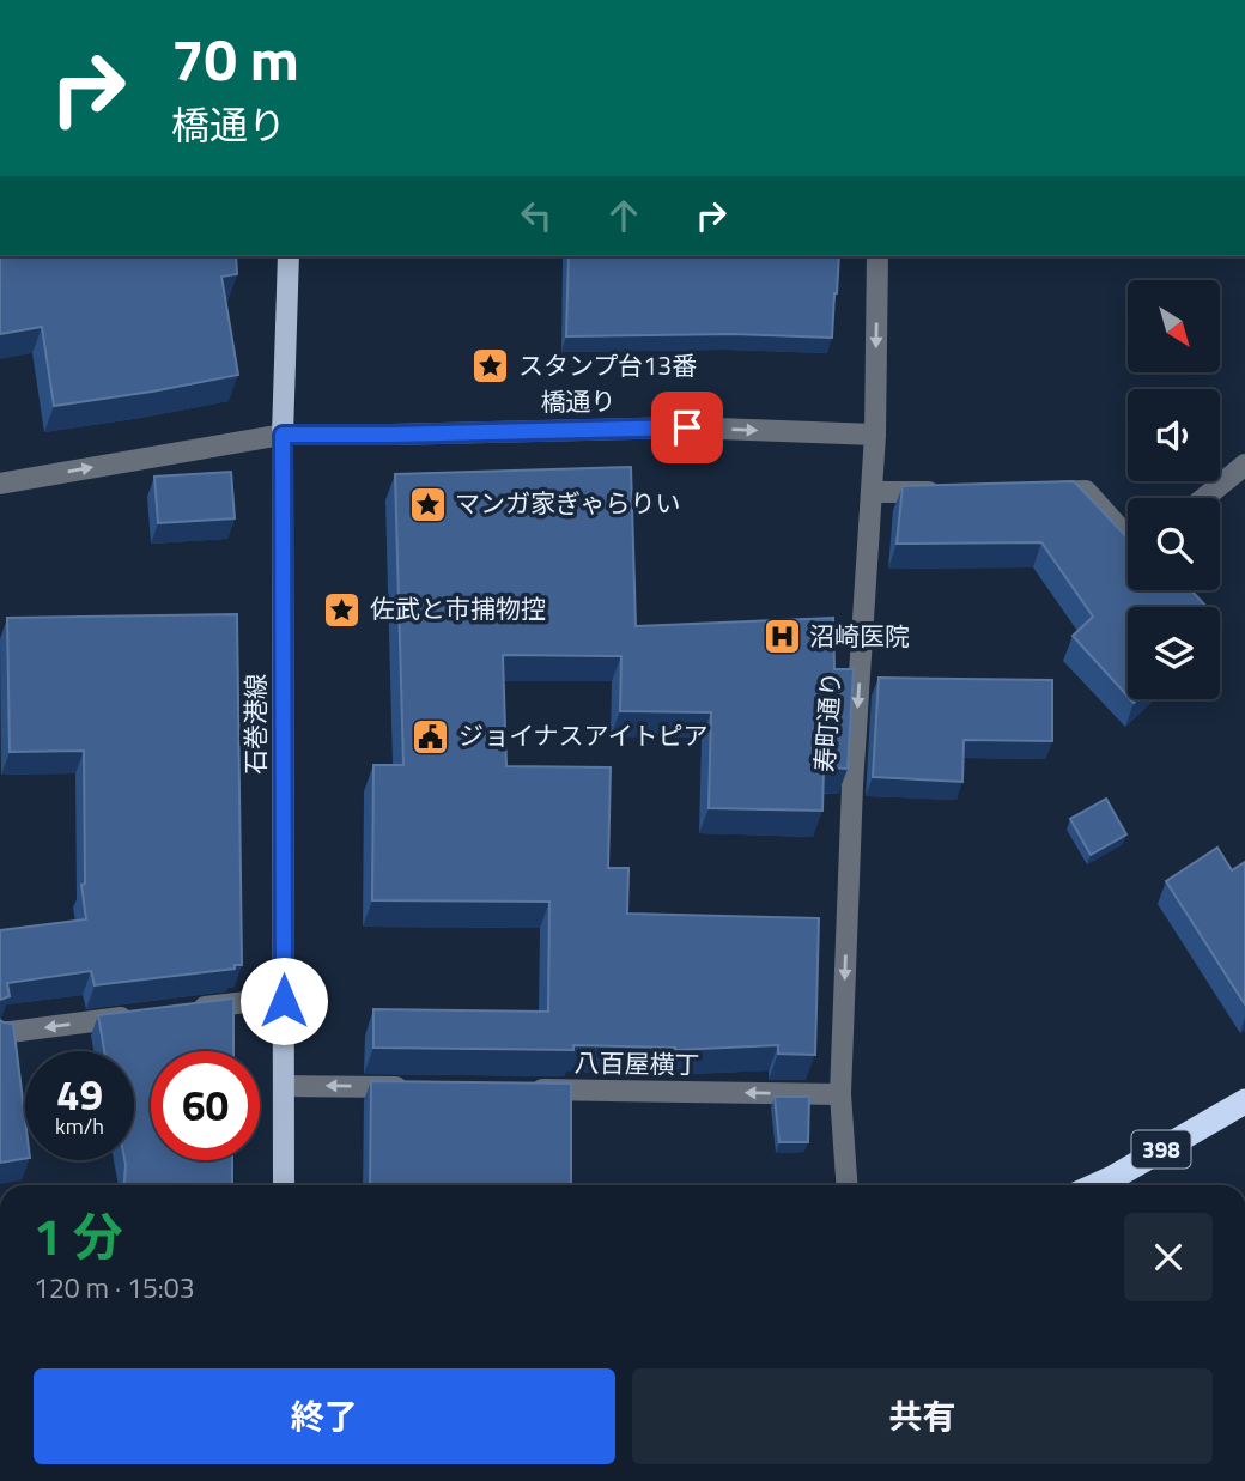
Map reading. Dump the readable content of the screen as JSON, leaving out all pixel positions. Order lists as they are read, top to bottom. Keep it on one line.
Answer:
{"streets":{"highway":["398"],"main road":["石巻港線"],"street":["橋通り","寿町通り","八百屋横丁"]},"crossings":[["橋通り","寿町通り"],["橋通り","石巻港線"],["寿町通り","八百屋横丁"]],"one_way":["橋通り","寿町通り","八百屋横丁"],"places":{"place":["スタンプ台13番","マンガ家ぎゃらりい","佐武と市捕物控"],"hospital":["沼崎医院"],"public building":["ジョイナスアイトピア"]},"north":"bottom right","page":{"turn":["70 m","橋通り"],"speed":"49 km/h","limit":"60","heading":["1 分","120 m · 15:03"],"buttons":["終了","共有"]}}
